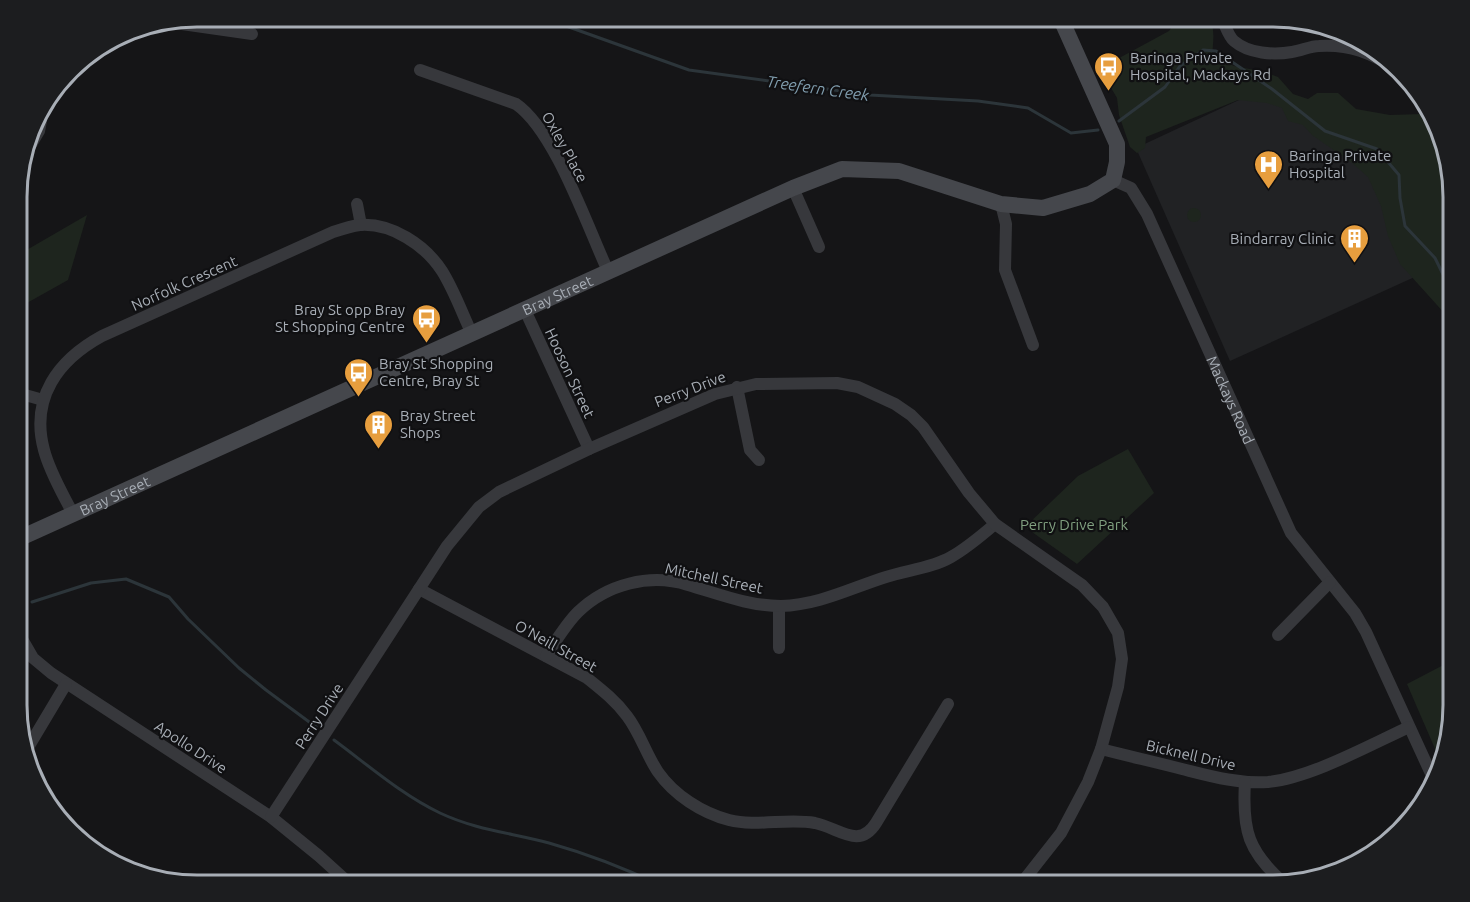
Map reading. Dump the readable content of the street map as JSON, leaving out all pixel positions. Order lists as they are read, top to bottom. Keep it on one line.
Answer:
{"streets":{"street":["Oxley Place","Norfolk Crescent","Bray Street","Hooson Street","Perry Drive","Mackays Road","Mitchell Street","O'Neill Street","Apollo Drive","Bicknell Drive"]},"crossings":[["Oxley Place","Bray Street"],["Norfolk Crescent","Bray Street"],["Bray Street","Hooson Street"],["Bray Street","Mackays Road"],["Hooson Street","Perry Drive"],["Perry Drive","Mitchell Street"],["Perry Drive","O'Neill Street"],["Perry Drive","Apollo Drive"],["Perry Drive","Bicknell Drive"],["Mackays Road","Bicknell Drive"],["Mitchell Street","O'Neill Street"]],"water":["Treefern Creek"],"parks":["Perry Drive Park"],"places":{"bus stop":["Baringa Private Hospital, Mackays Rd","Bray St opp Bray St Shopping Centre","Bray St Shopping Centre, Bray St"],"hospital":["Baringa Private Hospital"],"building":["Bindarray Clinic","Bray Street Shops"]}}
